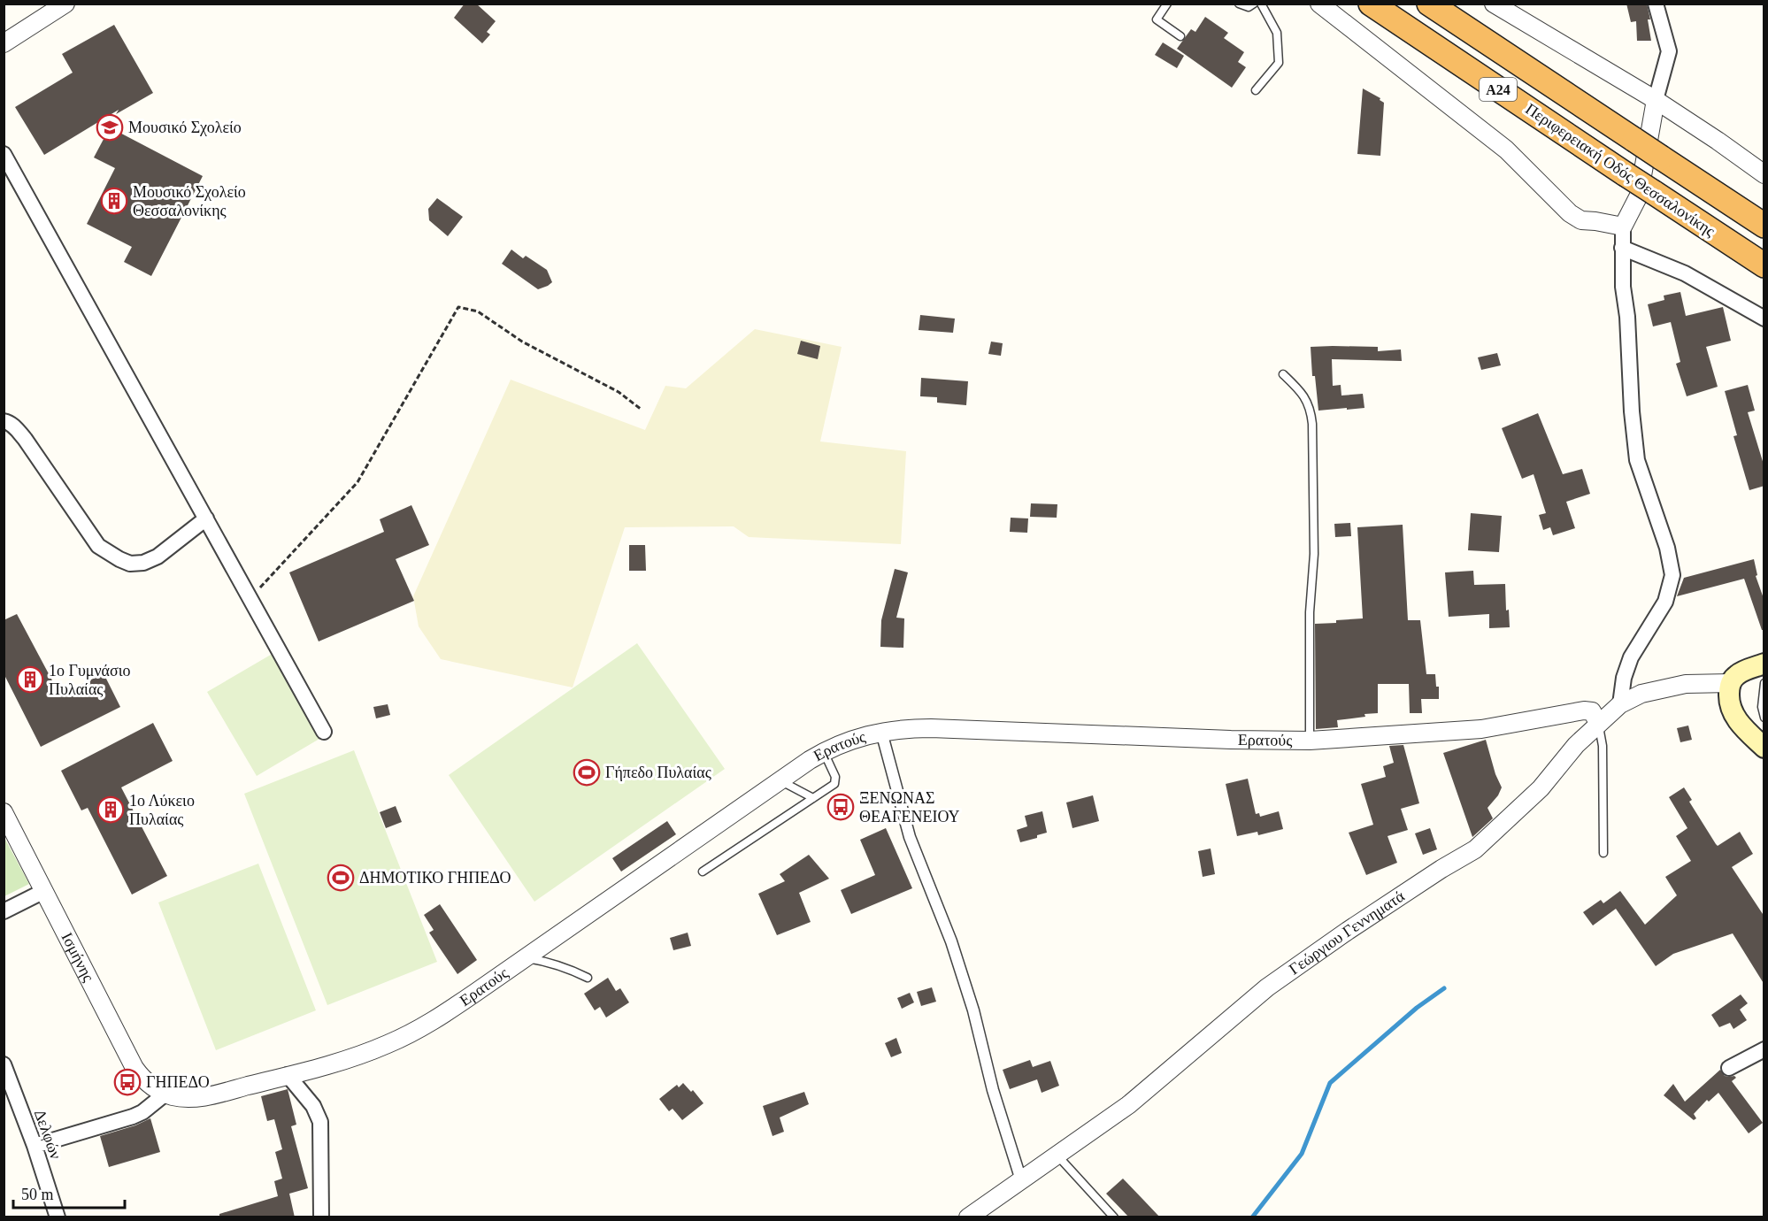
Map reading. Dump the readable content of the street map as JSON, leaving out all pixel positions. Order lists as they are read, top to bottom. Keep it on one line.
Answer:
{"streets":{"highway":["Α24","Περιφερειακή Οδός Θεσσαλονίκης"],"street":["Ερατούς","Γεώργιου Γεννηματά","Ισμήνης","Δελφών"]},"crossings":[["Ερατούς","Γεώργιου Γεννηματά"],["Ερατούς","Ισμήνης"]],"places":{"school or university":["Μουσικό Σχολείο"],"building":["Μουσικό Σχολείο Θεσσαλονίκης","1ο Γυμνάσιο Πυλαίας","1ο Λύκειο Πυλαίας"],"sports":["Γήπεδο Πυλαίας","ΔΗΜΟΤΙΚΟ ΓΗΠΕΔΟ"],"bus stop":["ΞΕΝΩΝΑΣ ΘΕΑΓΕΝΕΙΟΥ","ΓΗΠΕΔΟ"]},"scale_bar":"50 m"}
